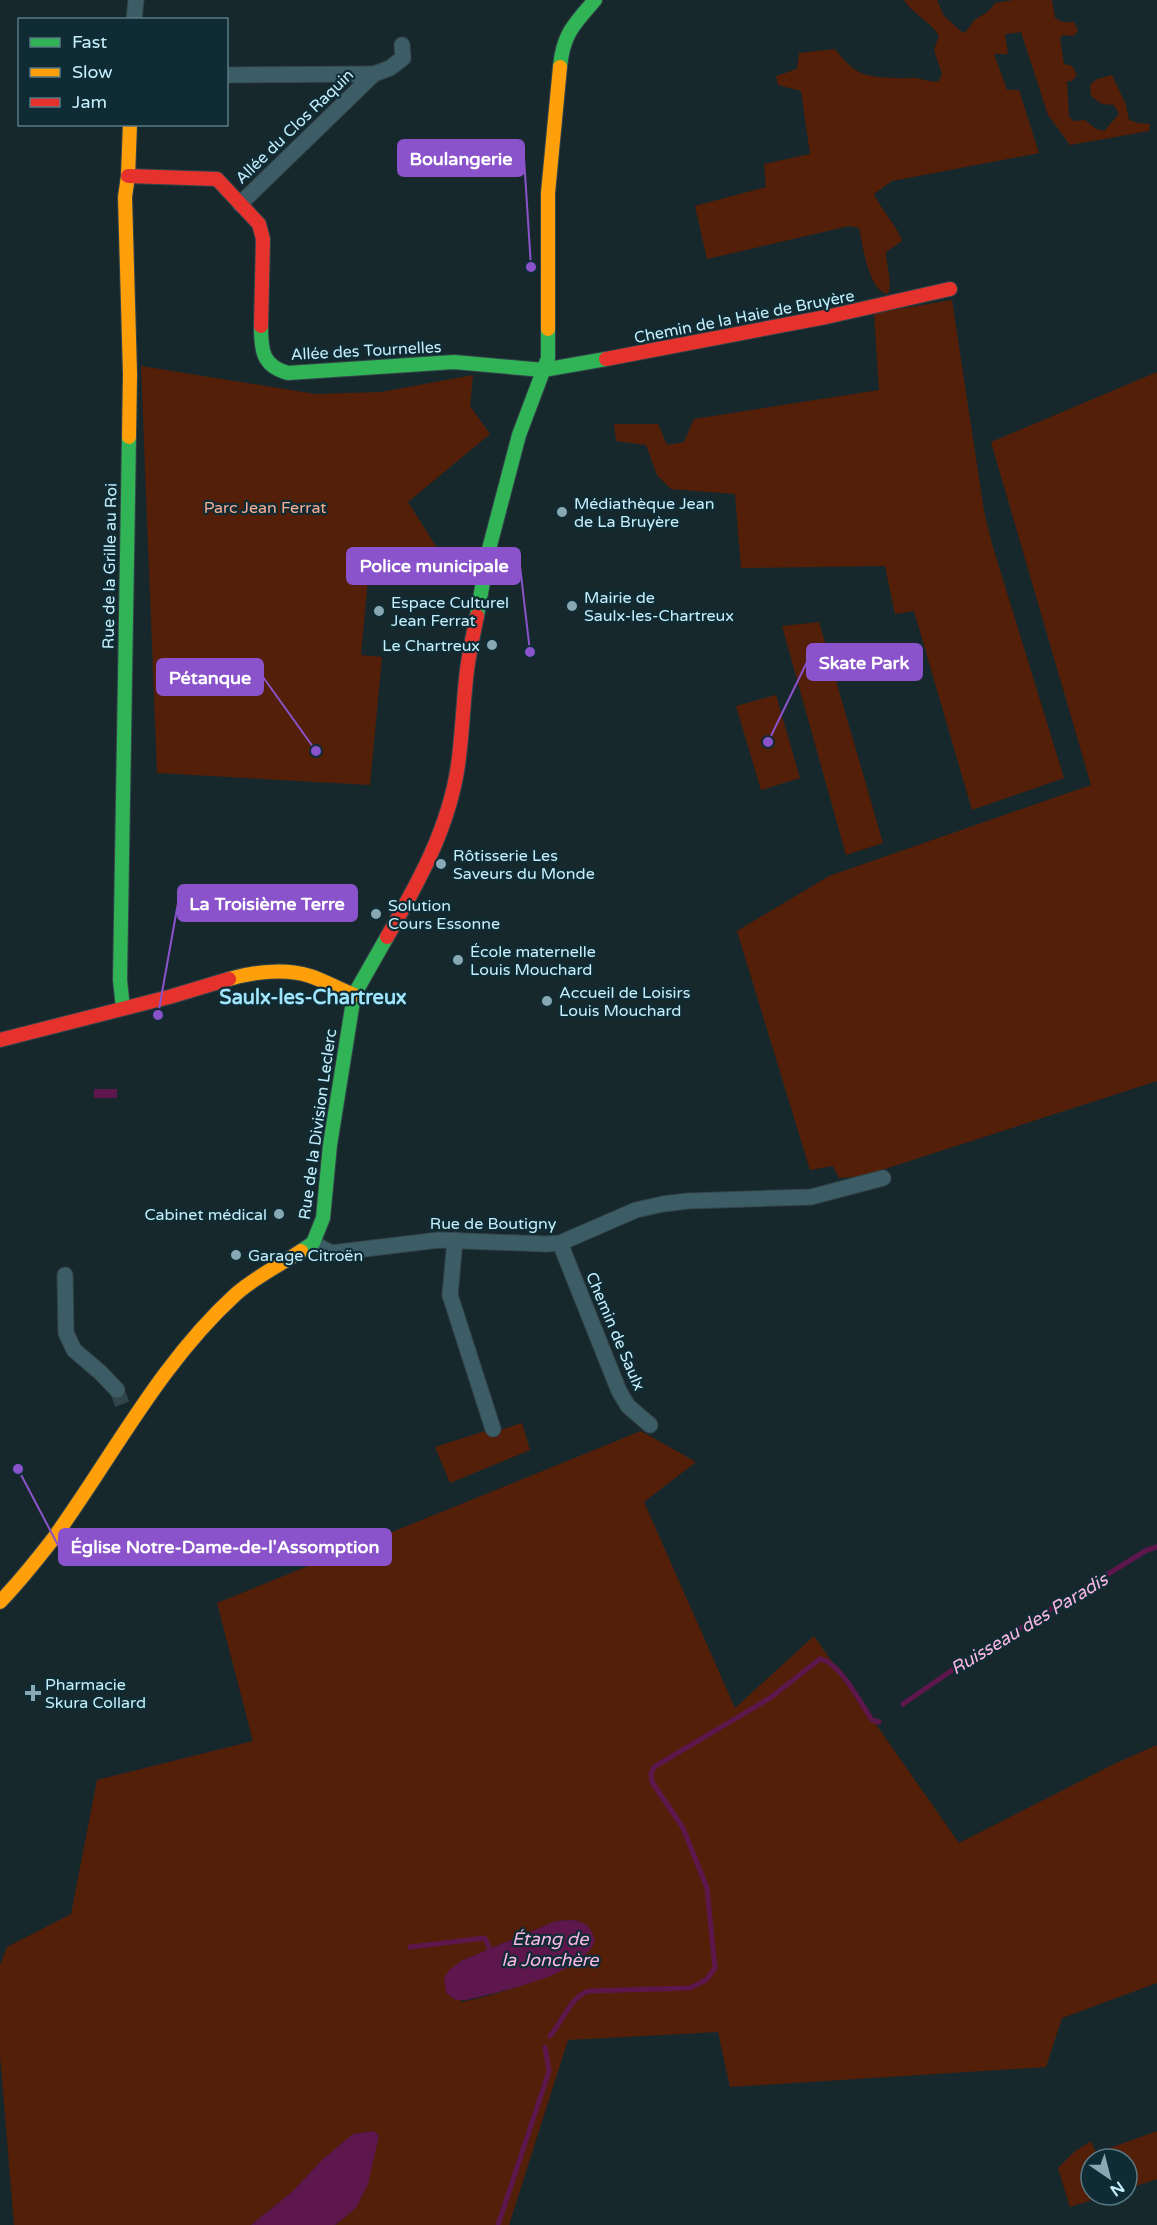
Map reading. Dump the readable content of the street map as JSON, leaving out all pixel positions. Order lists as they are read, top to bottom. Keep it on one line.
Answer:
{"streets":{"street":["Allée du Clos Raquin","Chemin de la Haie de Bruyère","Allée des Tournelles","Rue de la Grille au Roi","Rue de la Division Leclerc","Rue de Boutigny","Chemin de Saulx"]},"crossings":[["Allée du Clos Raquin","Allée des Tournelles"],["Chemin de la Haie de Bruyère","Allée des Tournelles"],["Chemin de la Haie de Bruyère","Rue de la Division Leclerc"],["Allée des Tournelles","Rue de la Grille au Roi"],["Allée des Tournelles","Rue de la Division Leclerc"],["Rue de la Division Leclerc","Rue de Boutigny"],["Rue de Boutigny","Chemin de Saulx"]],"districts":["Saulx-les-Chartreux"],"water":["Ruisseau des Paradis","Étang de la Jonchère"],"parks":["Parc Jean Ferrat"],"places":{"other":["Boulangerie","Médiathèque Jean de La Bruyère","Mairie de Saulx-les-Chartreux","Espace Culturel Jean Ferrat","Le Chartreux","Police municipale","Skate Park","Pétanque","Rôtisserie Les Saveurs du Monde","Solution Cours Essonne","École maternelle Louis Mouchard","Accueil de Loisirs Louis Mouchard","La Troisième Terre","Cabinet médical","Garage Citroën","Église Notre-Dame-de-l'Assomption"],"health":["Pharmacie Skura Collard"]},"legend":["Fast","Slow","Jam"],"north":"bottom right"}
